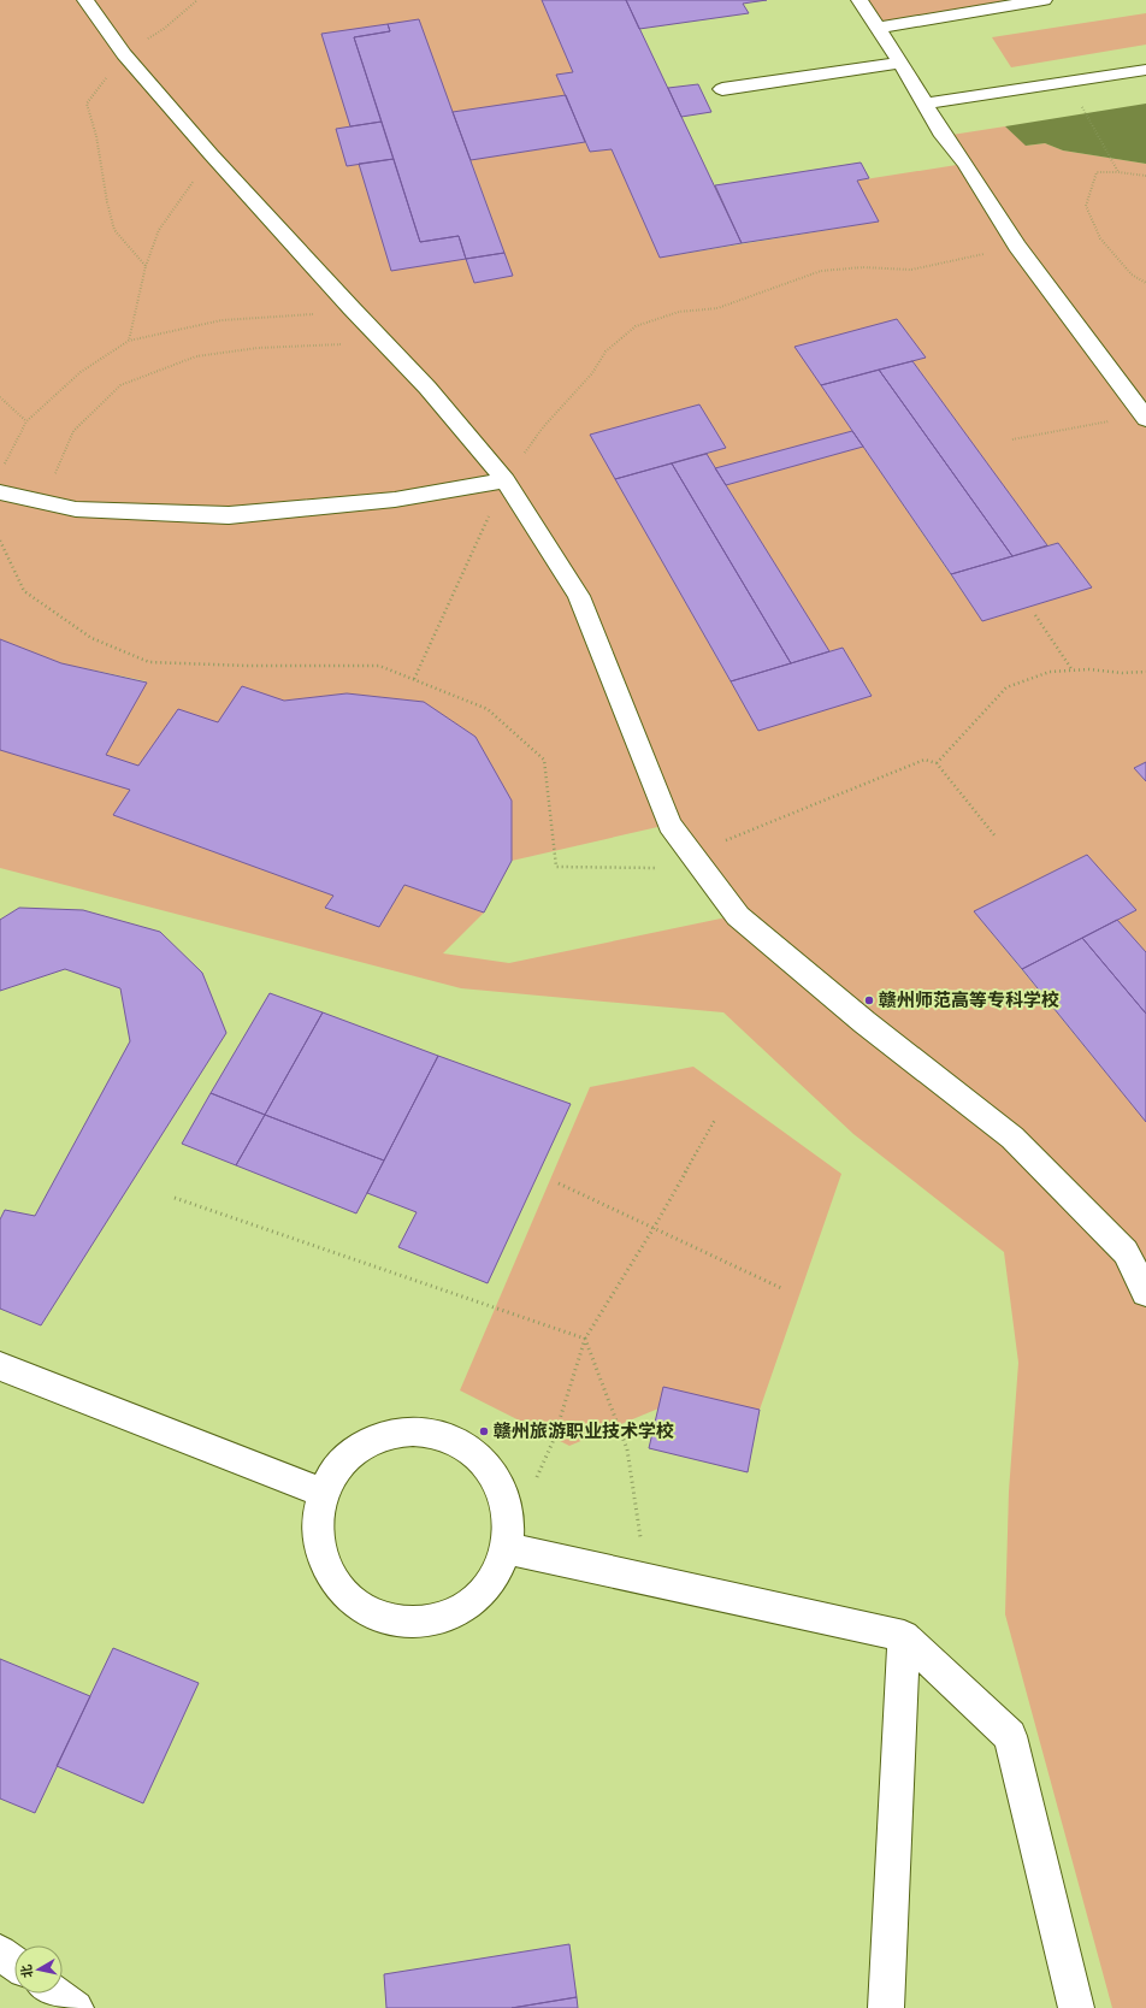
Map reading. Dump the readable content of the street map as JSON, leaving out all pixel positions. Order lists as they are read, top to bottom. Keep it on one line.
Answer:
{"places":["赣州师范高等专科学校","赣州旅游职业技术学校"],"north":"left"}
